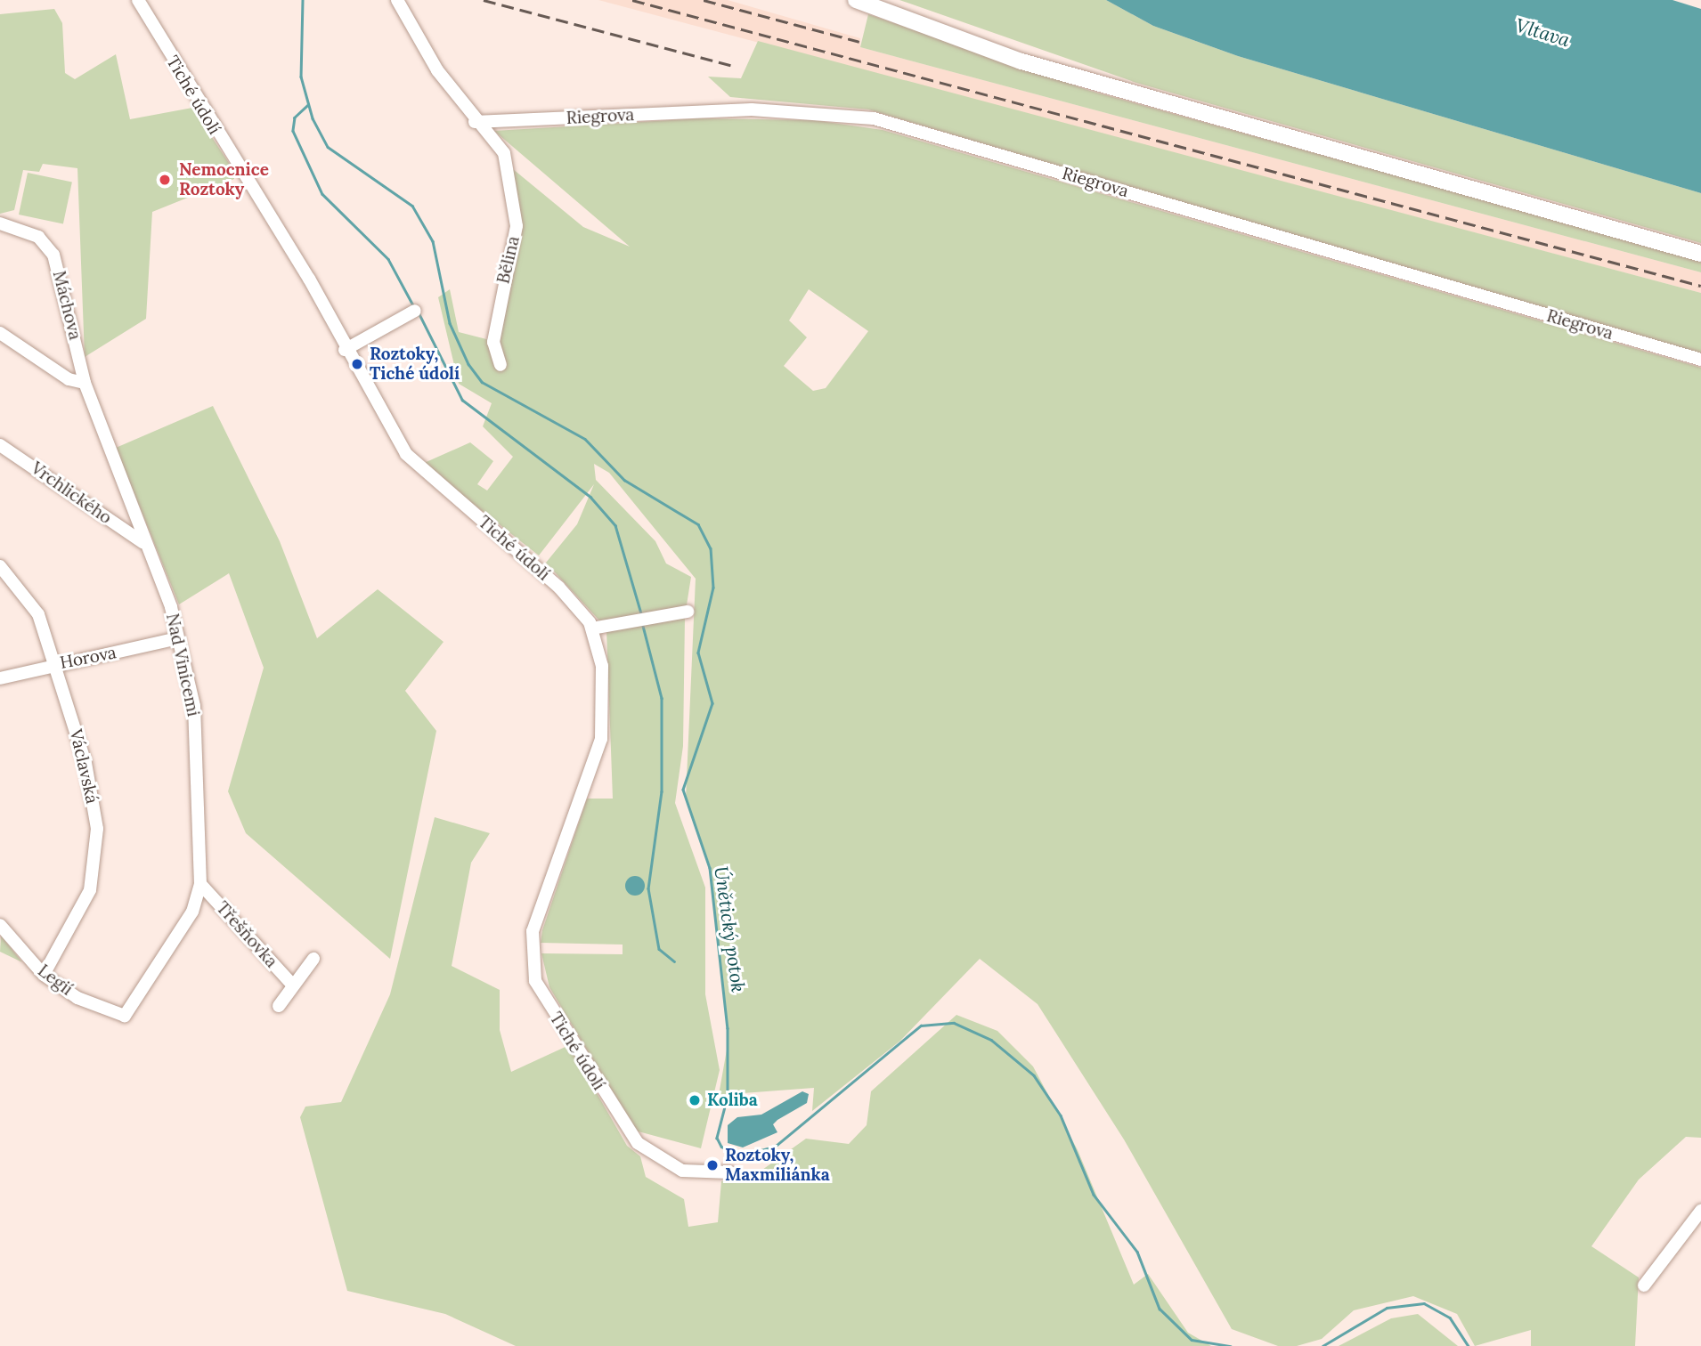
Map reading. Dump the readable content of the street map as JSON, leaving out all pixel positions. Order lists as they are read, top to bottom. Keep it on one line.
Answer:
{"streets":{"street":["Tiché údolí","Riegrova","Bělina","Máchova","Vrchlického","Horova","Nad Vinicemi","Václavská","Třešňovka","Legií"]},"crossings":[["Riegrova","Bělina"],["Máchova","Nad Vinicemi"],["Vrchlického","Nad Vinicemi"],["Horova","Nad Vinicemi"],["Horova","Václavská"],["Nad Vinicemi","Třešňovka"],["Nad Vinicemi","Legií"],["Václavská","Legií"]],"water":["Vltava","Únětický potok"],"places":["Nemocnice Roztoky","Roztoky, Tiché údolí","Koliba","Roztoky, Maxmiliánka"]}
